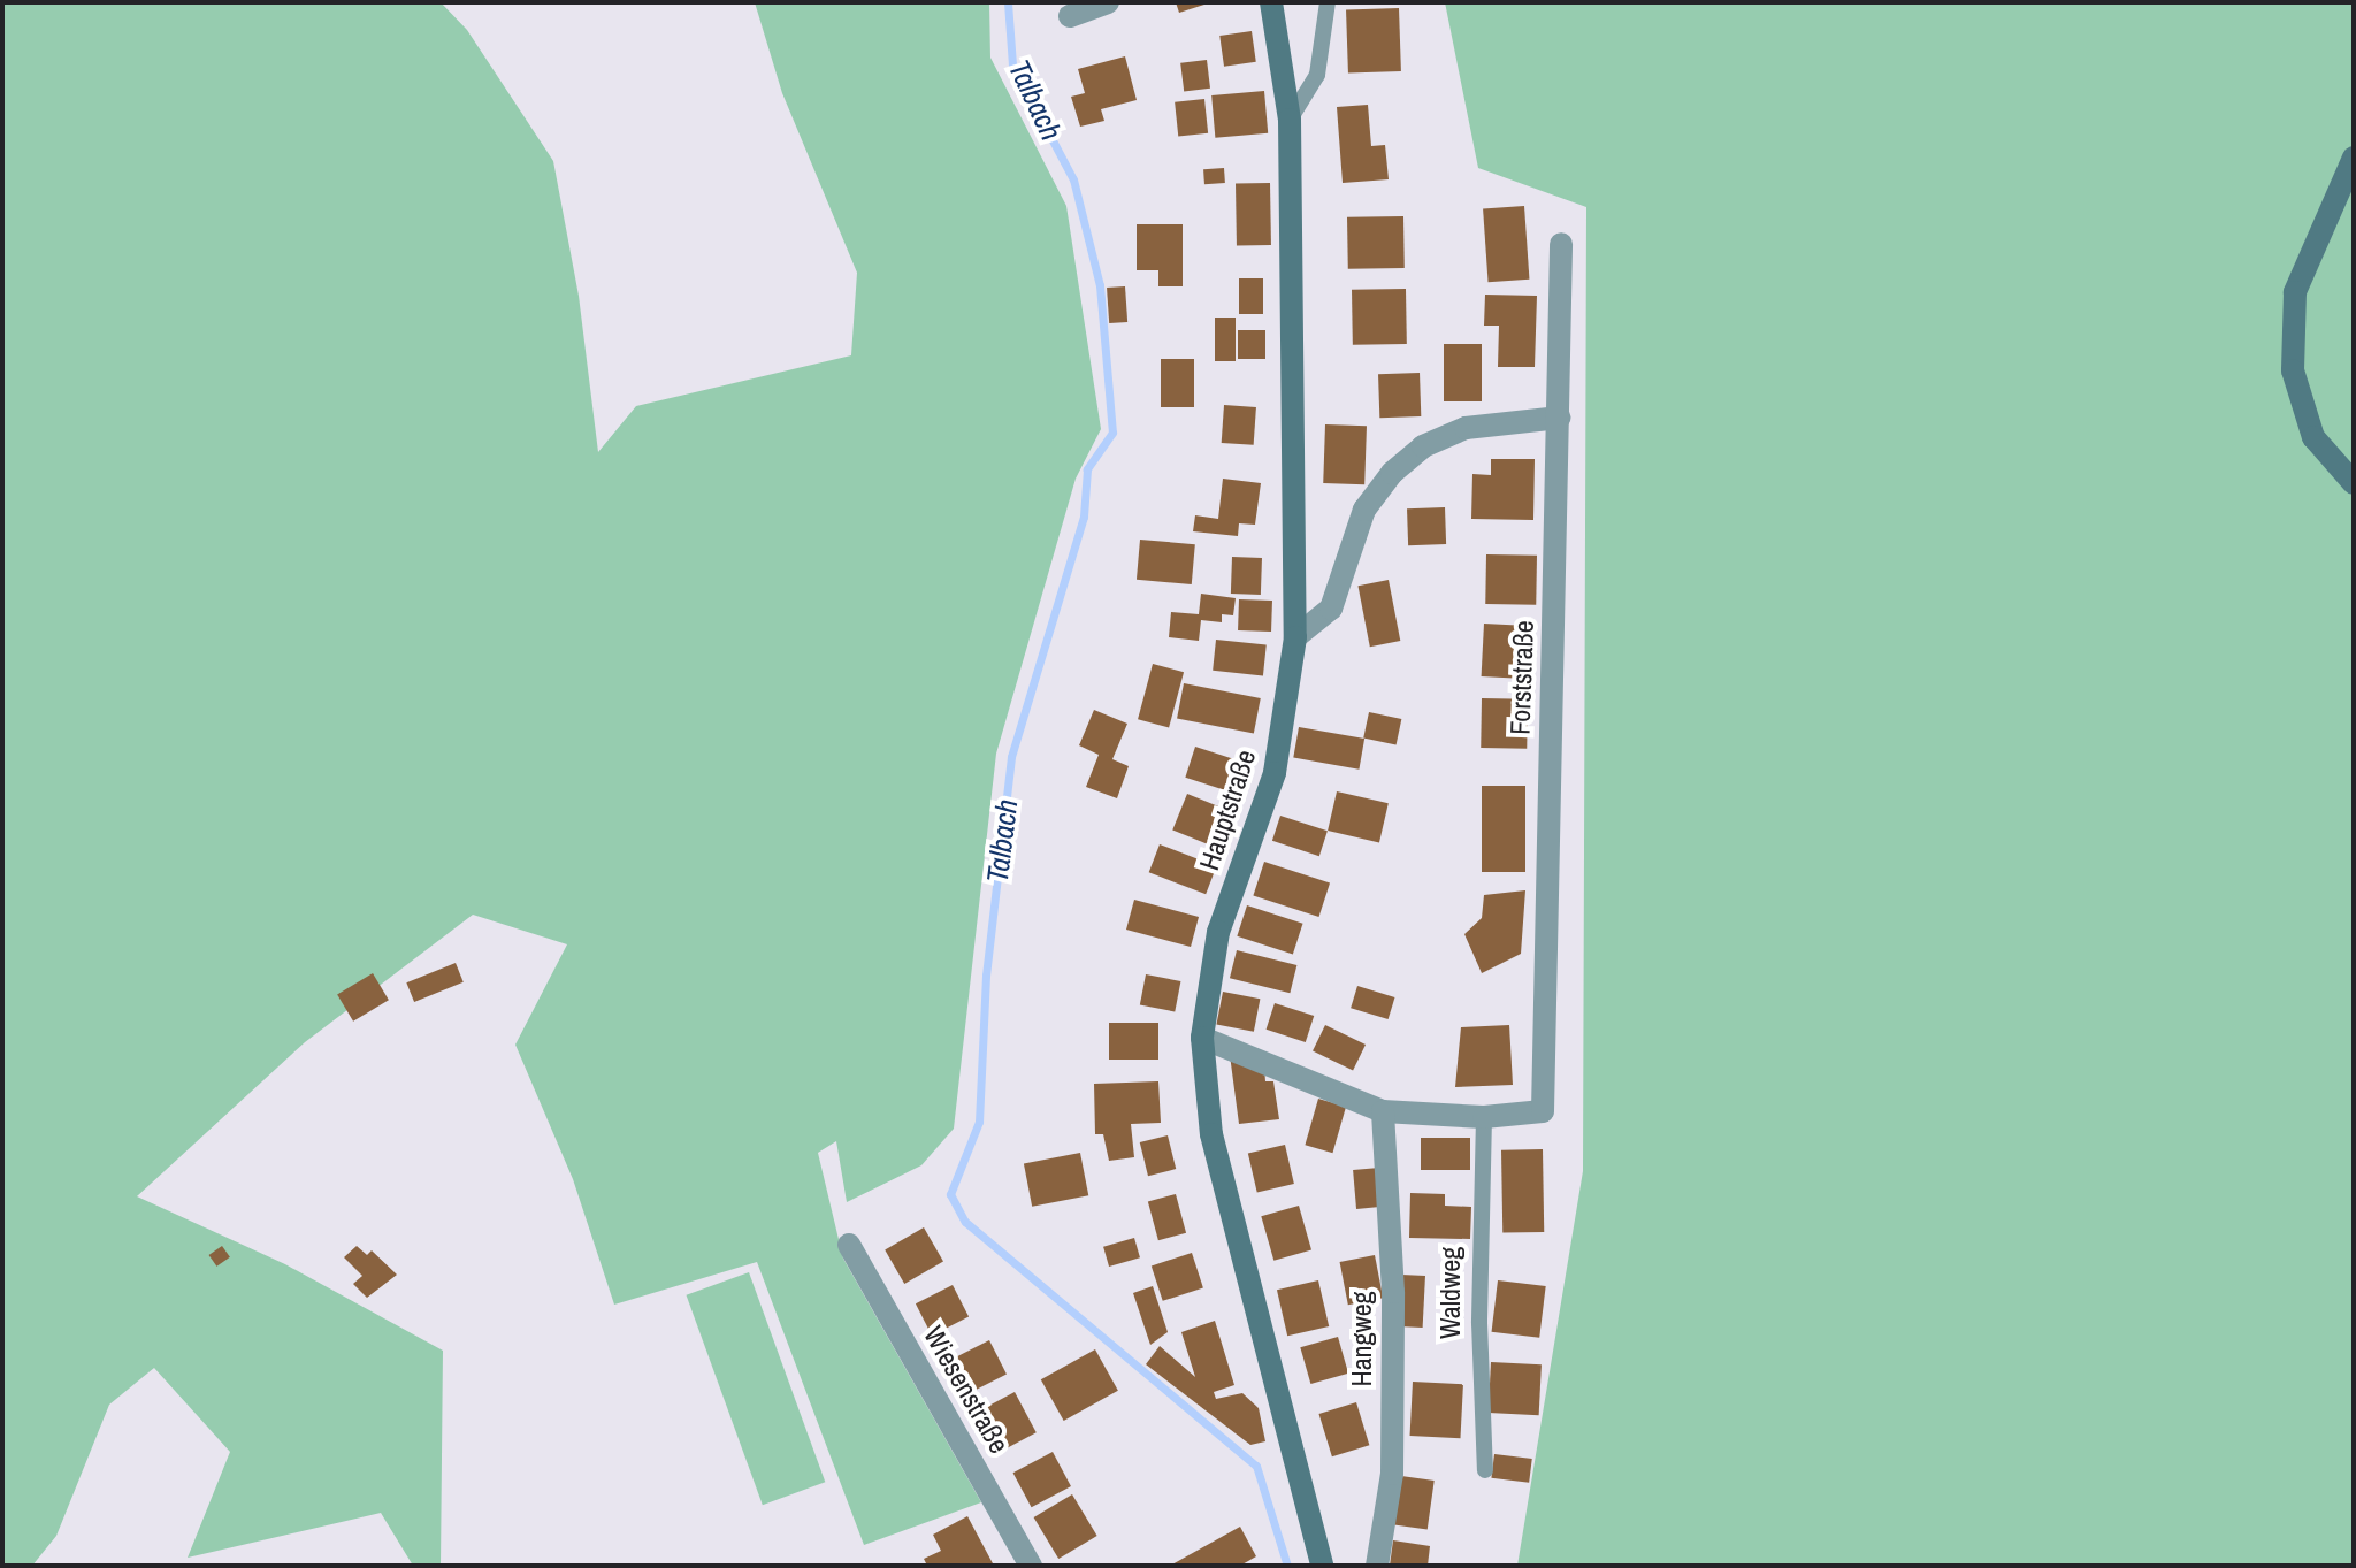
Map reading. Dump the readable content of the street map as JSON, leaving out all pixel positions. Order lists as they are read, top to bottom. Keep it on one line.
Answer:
{"streets":{"main road":["Hauptstraße"],"street":["Forststraße","Hangweg","Wiesenstraße"],"lane":["Waldweg"]},"crossings":[["Forststraße","Waldweg"]],"water":["Talbach"]}
